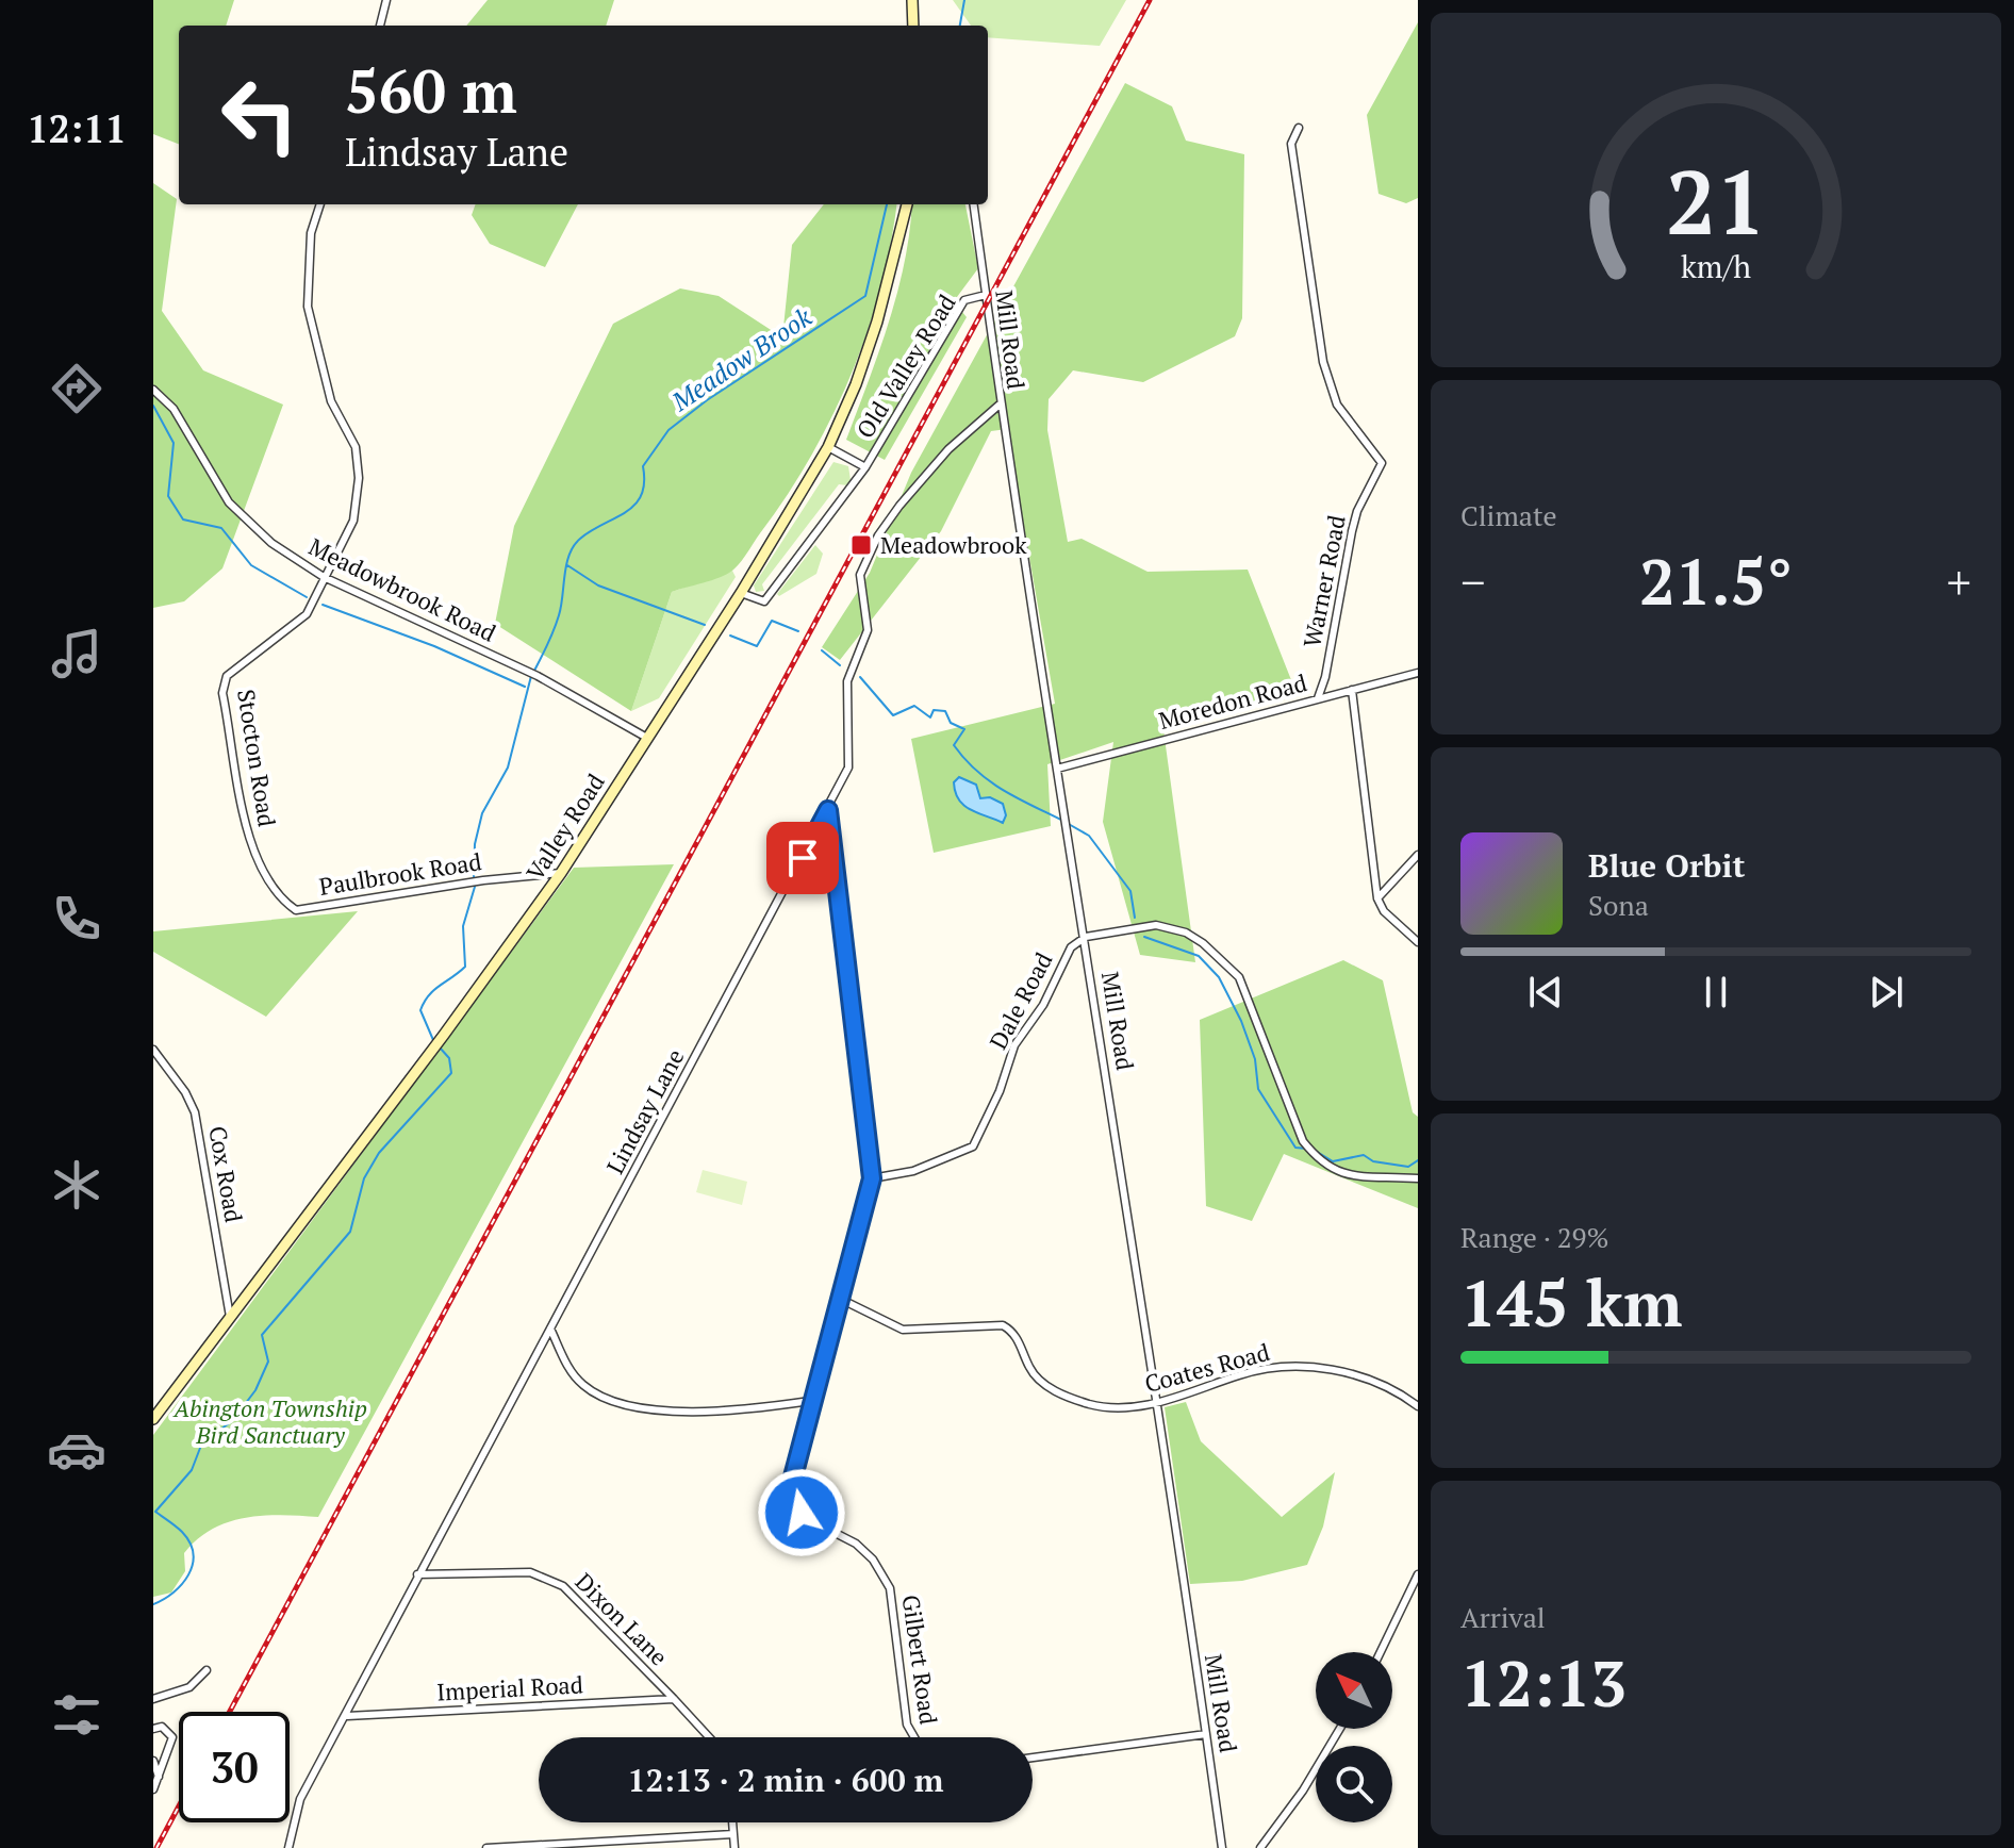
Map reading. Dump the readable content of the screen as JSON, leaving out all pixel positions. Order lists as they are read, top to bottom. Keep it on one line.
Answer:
{"streets":{"main road":["Valley Road"],"street":["Mill Road","Old Valley Road","Warner Road","Meadowbrook Road","Moredon Road","Stocton Road","Paulbrook Road","Dale Road","Lindsay Lane","Cox Road","Coates Road","Dixon Lane","Gilbert Road","Imperial Road"]},"crossings":[["Mill Road","Old Valley Road"],["Mill Road","Moredon Road"],["Mill Road","Dale Road"],["Mill Road","Lindsay Lane"],["Mill Road","Coates Road"],["Old Valley Road","Valley Road"],["Warner Road","Moredon Road"],["Meadowbrook Road","Stocton Road"],["Meadowbrook Road","Valley Road"],["Stocton Road","Paulbrook Road"],["Valley Road","Paulbrook Road"],["Valley Road","Cox Road"],["Dale Road","Gilbert Road"],["Lindsay Lane","Dixon Lane"],["Lindsay Lane","Gilbert Road"],["Lindsay Lane","Imperial Road"],["Coates Road","Gilbert Road"],["Dixon Lane","Imperial Road"]],"water":["Meadow Brook"],"parks":["Abington Township Bird Sanctuary"],"places":{"transit":["Meadowbrook"]},"north":"top left","page":{"tabs":"12:11","turn":["560 m","Lindsay Lane"],"tile":["Climate",["Range · 29%","145 km"],["Arrival","12:13"]],"heat":["−","21.5°","+"],"song":["Blue Orbit","Sona"],"limit":"30","trip":"12:13 · 2 min · 600 m","gauge":["21","km/h"]}}
